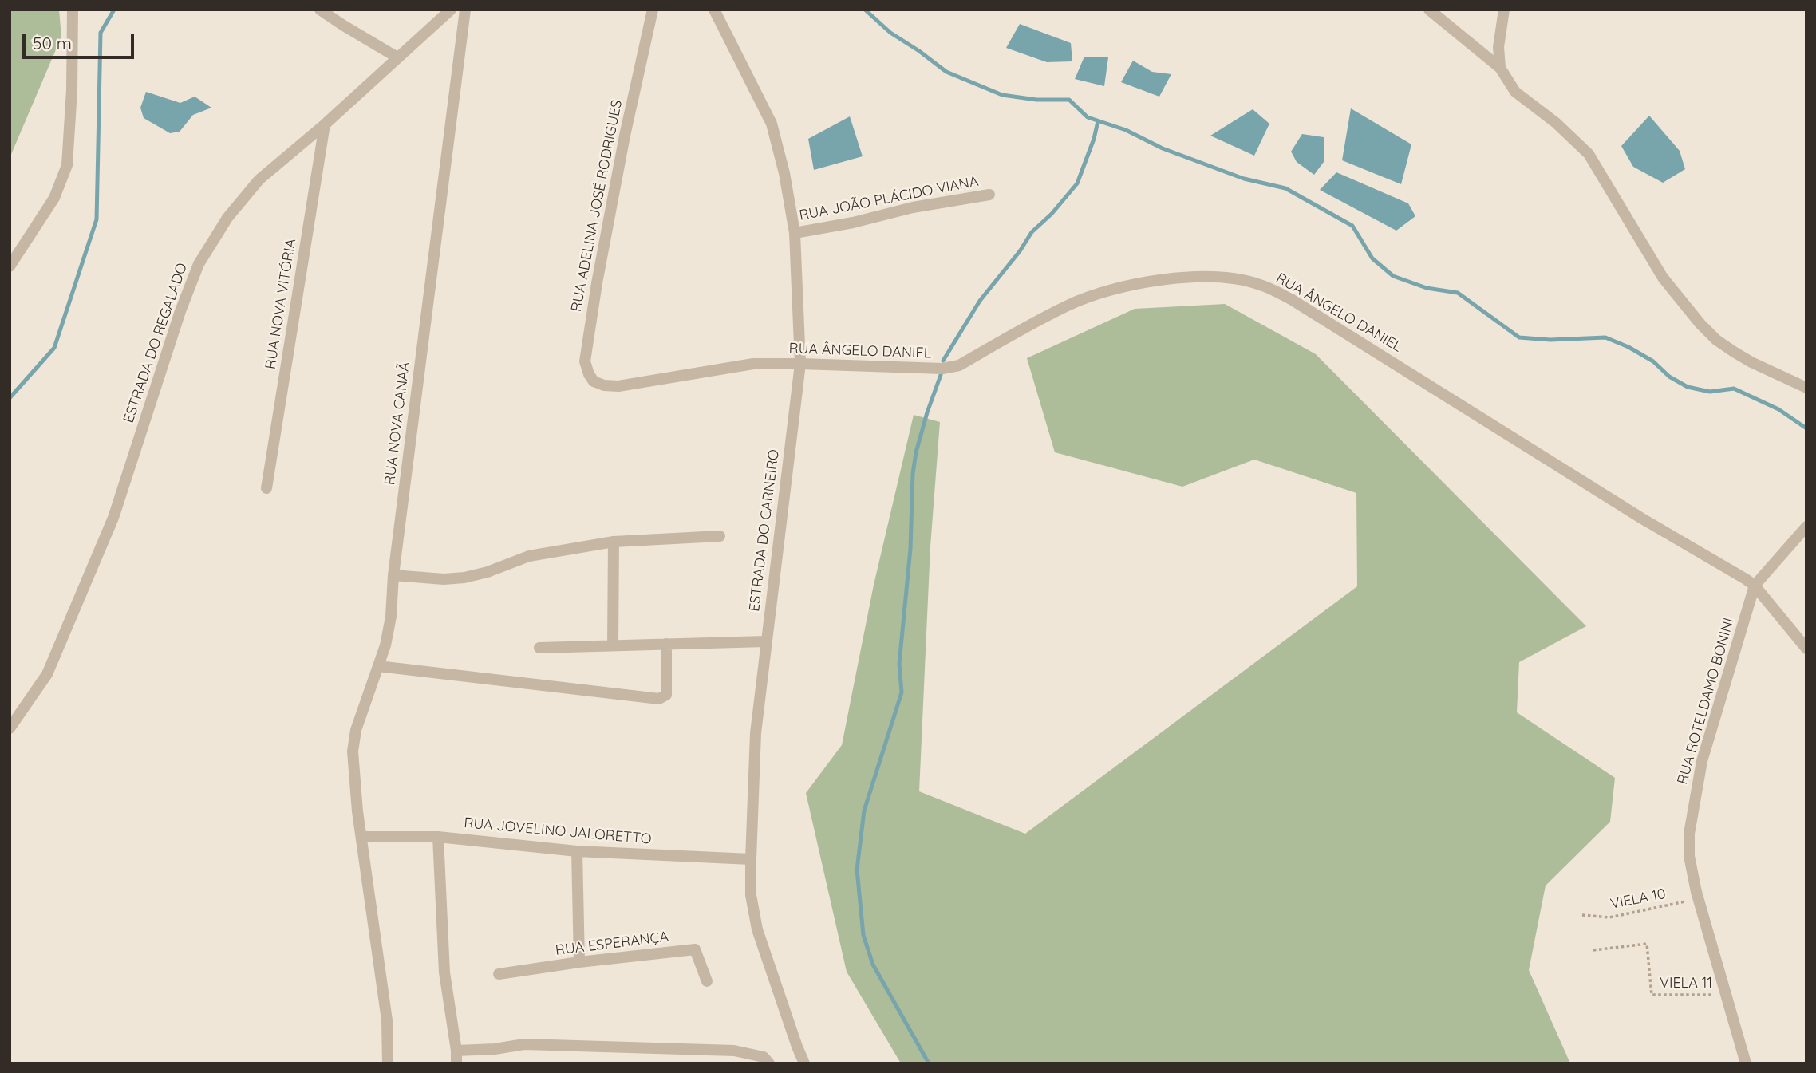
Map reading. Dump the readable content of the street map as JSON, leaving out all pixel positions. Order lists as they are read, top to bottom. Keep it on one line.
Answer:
{"streets":{"street":["RUA JOÃO PLÁCIDO VIANA","RUA ADELINA JOSÉ RODRIGUES","RUA NOVA VITÓRIA","RUA ÂNGELO DANIEL","ESTRADA DO REGALADO","RUA NOVA CANAÃ","ESTRADA DO CARNEIRO","RUA ROTELDAMO BONINI","RUA JOVELINO JALORETTO","RUA ESPERANÇA"],"path":["VIELA 10","VIELA 11"]},"crossings":[["RUA JOÃO PLÁCIDO VIANA","ESTRADA DO CARNEIRO"],["RUA ADELINA JOSÉ RODRIGUES","RUA ÂNGELO DANIEL"],["RUA NOVA VITÓRIA","ESTRADA DO REGALADO"],["RUA ÂNGELO DANIEL","ESTRADA DO CARNEIRO"],["RUA ÂNGELO DANIEL","RUA ROTELDAMO BONINI"],["RUA NOVA CANAÃ","RUA JOVELINO JALORETTO"],["ESTRADA DO CARNEIRO","RUA JOVELINO JALORETTO"],["RUA ROTELDAMO BONINI","VIELA 10"],["RUA ROTELDAMO BONINI","VIELA 11"]],"scale_bar":"50 m"}
